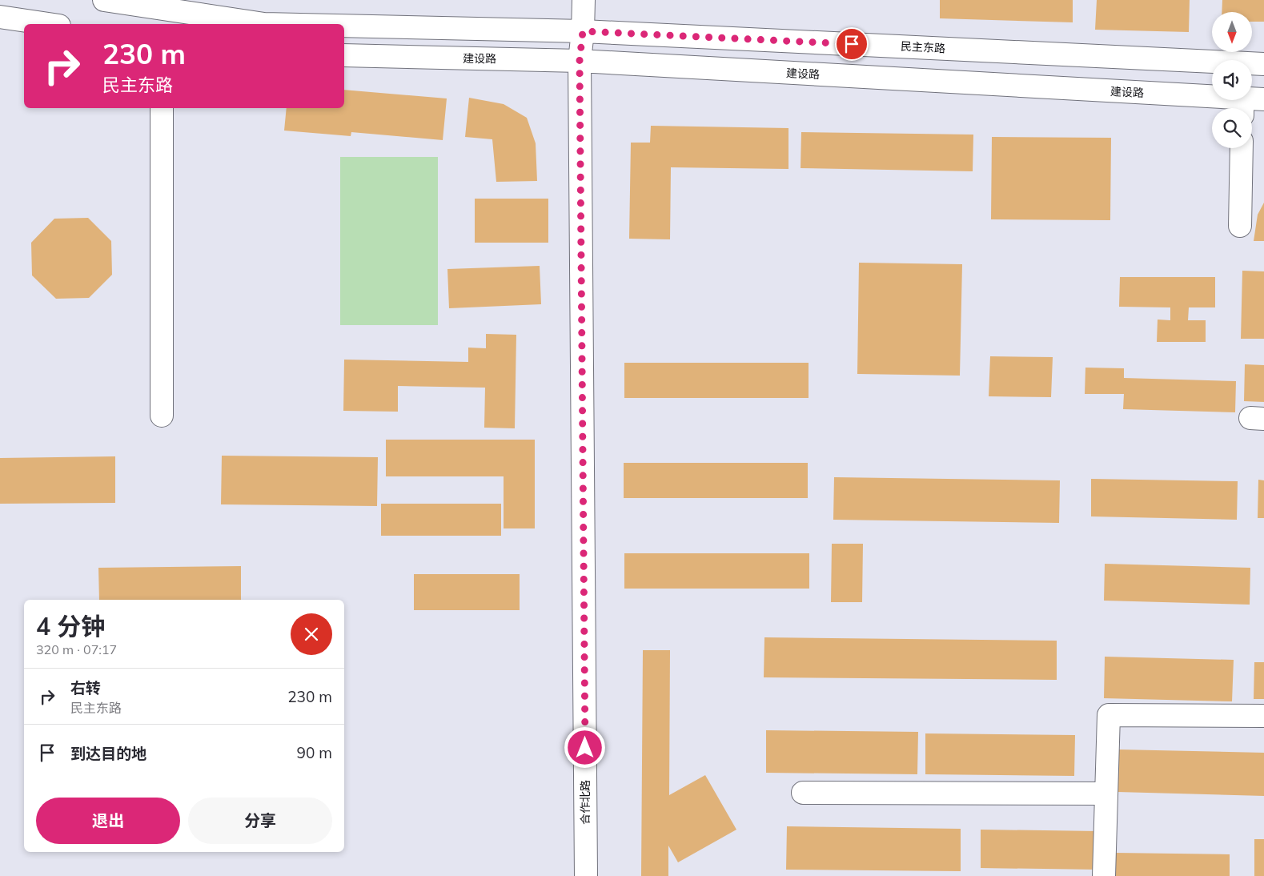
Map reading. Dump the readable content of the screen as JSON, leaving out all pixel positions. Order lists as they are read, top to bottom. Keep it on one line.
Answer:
{"streets":{"main road":["民主东路","建设路","合作北路"]},"crossings":[["民主东路","合作北路"],["建设路","合作北路"]],"north":"bottom","page":{"turn":["230 m","民主东路"],"heading":["4 分钟","320 m · 07:17"],"list":[{"name":"右转","note":"民主东路","value":"230 m"},{"name":"到达目的地","value":"90 m"}],"buttons":["退出","分享"]}}
